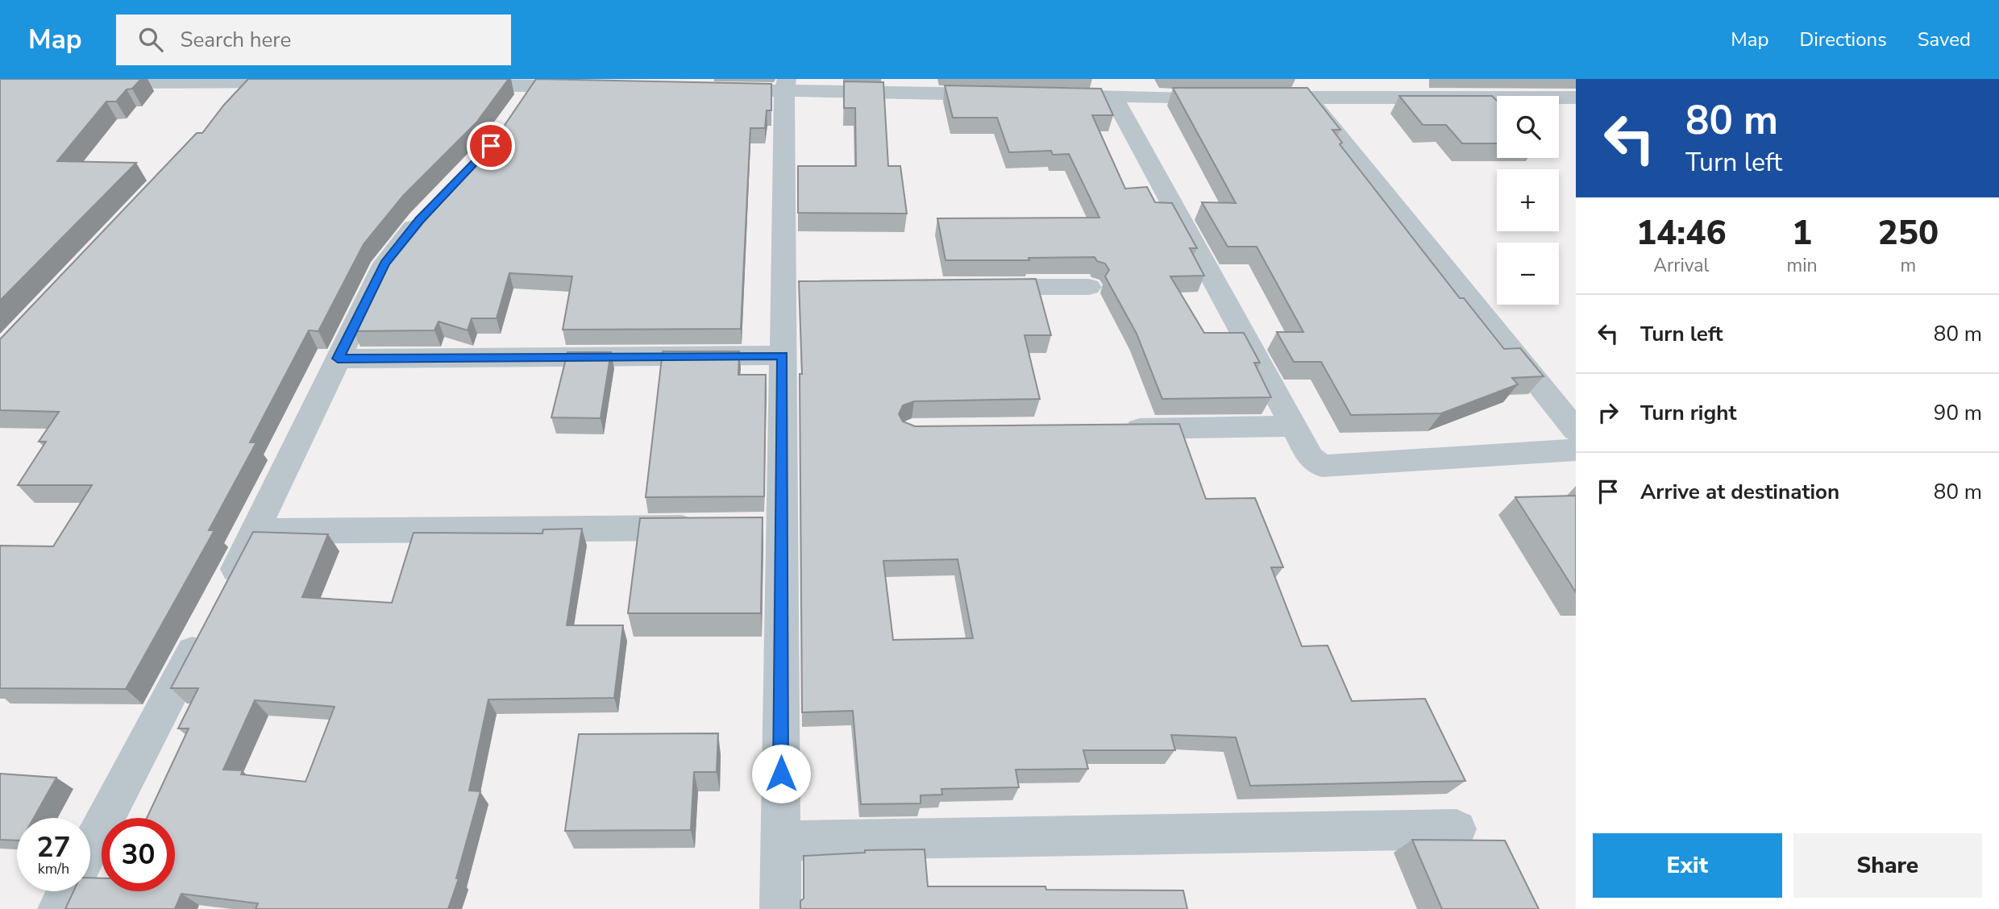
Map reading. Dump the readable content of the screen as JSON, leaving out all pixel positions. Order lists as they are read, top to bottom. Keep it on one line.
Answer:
{"page":{"header":"Map","search":"Search here","nav":["Map","Directions","Saved"],"turn":["80 m","Turn left"],"map_buttons":["+","−"],"eta":["14:46","Arrival","1","min","250","m"],"list":[{"name":"Turn left","value":"80 m"},{"name":"Turn right","value":"90 m"},{"name":"Arrive at destination","value":"80 m"}],"speed":"27 km/h","limit":"30","buttons":["Exit","Share"]}}
